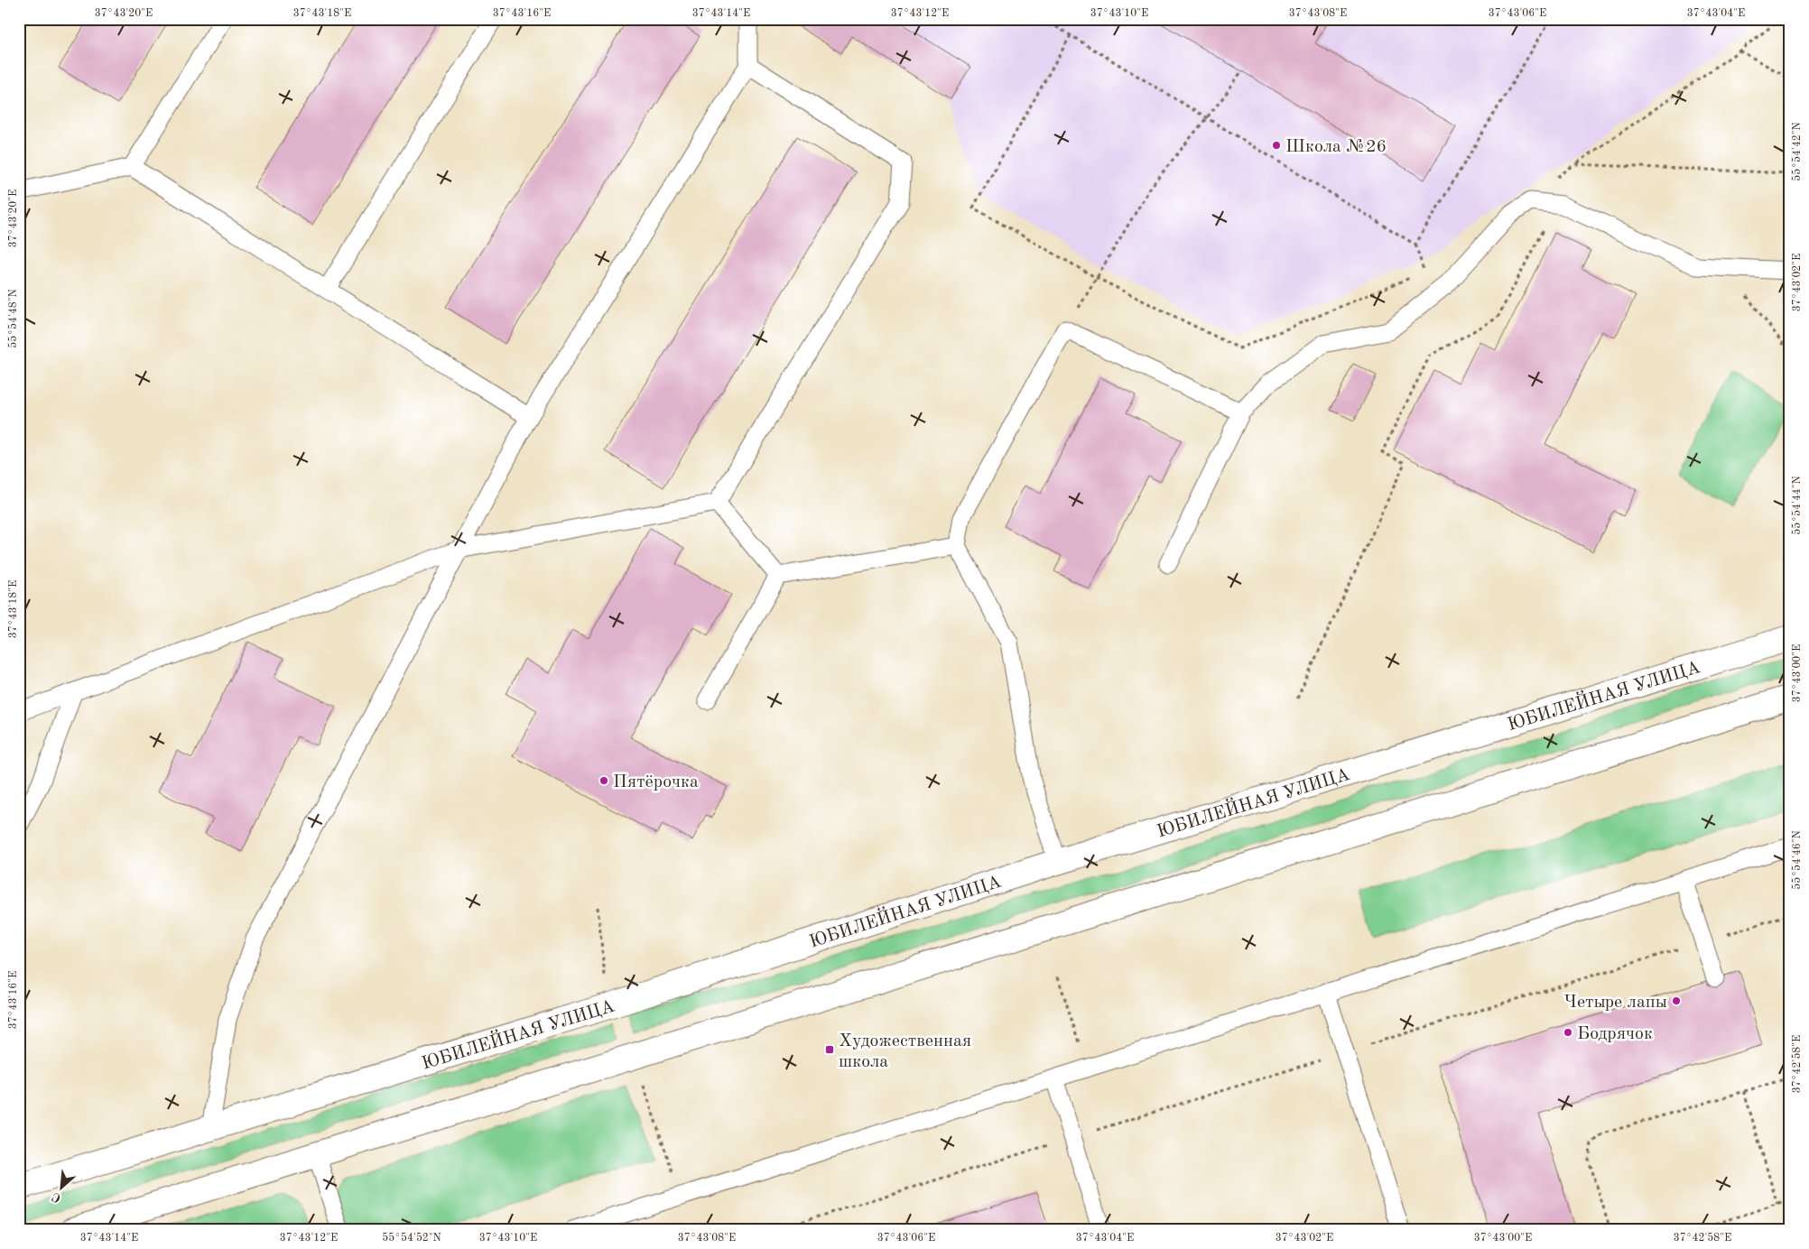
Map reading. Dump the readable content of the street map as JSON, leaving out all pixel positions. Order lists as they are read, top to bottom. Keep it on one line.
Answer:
{"streets":{"main road":["ЮБИЛЕЙНАЯ УЛИЦА"]},"places":{"other":["Школа №26","Пятёрочка","Четыре лапы","Бодрячок"],"transit":["Художественная школа"]},"north":"bottom left","coordinates":["37°43'20\"E","37°43'18\"E","37°43'16\"E","37°43'14\"E","37°43'12\"E","37°43'10\"E","37°43'08\"E","37°43'06\"E","37°43'04\"E","55°54'42\"N","37°43'02\"E","55°54'48\"N","55°54'44\"N","37°43'00\"E","55°54'46\"N","37°42'58\"E","55°54'52\"N"]}
